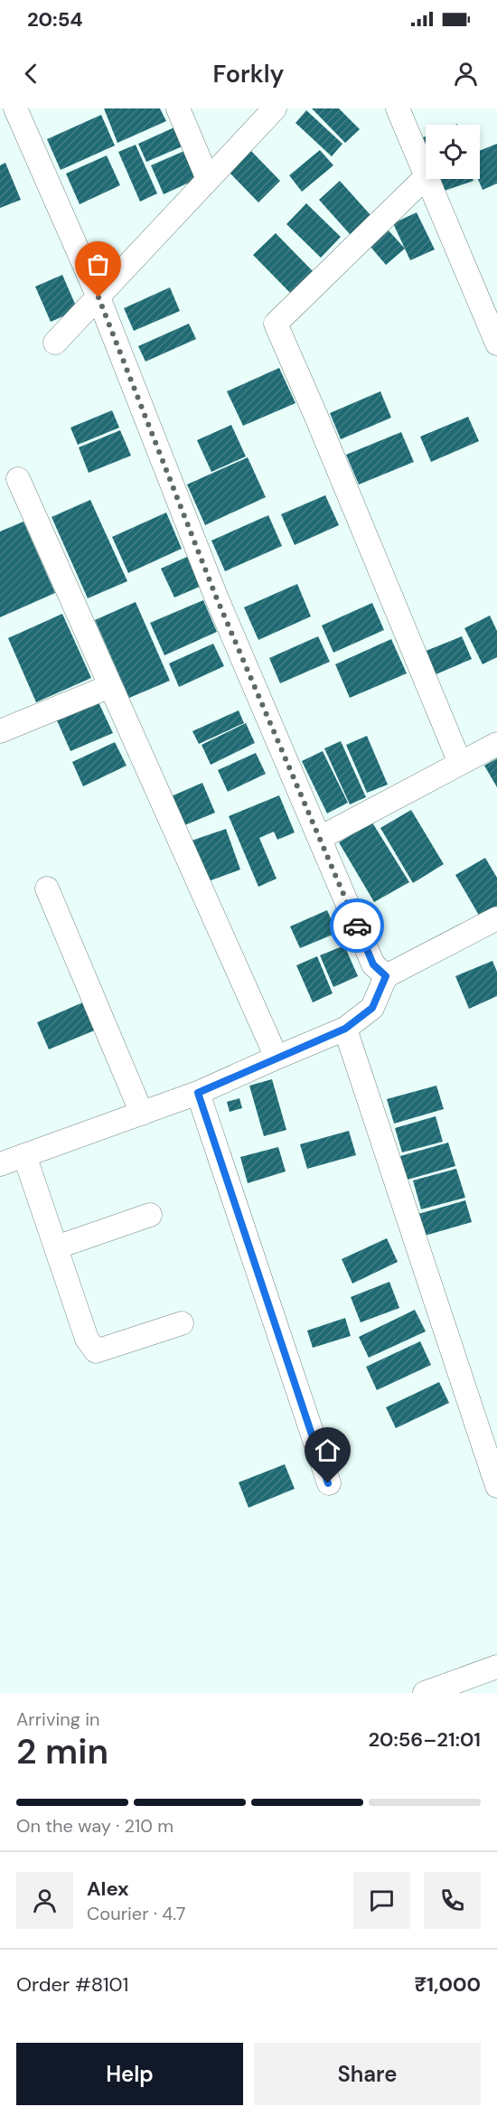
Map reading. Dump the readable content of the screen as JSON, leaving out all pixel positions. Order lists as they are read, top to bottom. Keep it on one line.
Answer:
{"page":{"status":"20:54","header":"Forkly","heading":["2 min","Arriving in","20:56–21:01"],"panel":["Alex","Courier · 4.7","Order #8101","₹1,000"],"bar":"On the way · 210 m","buttons":["Help","Share"]}}
